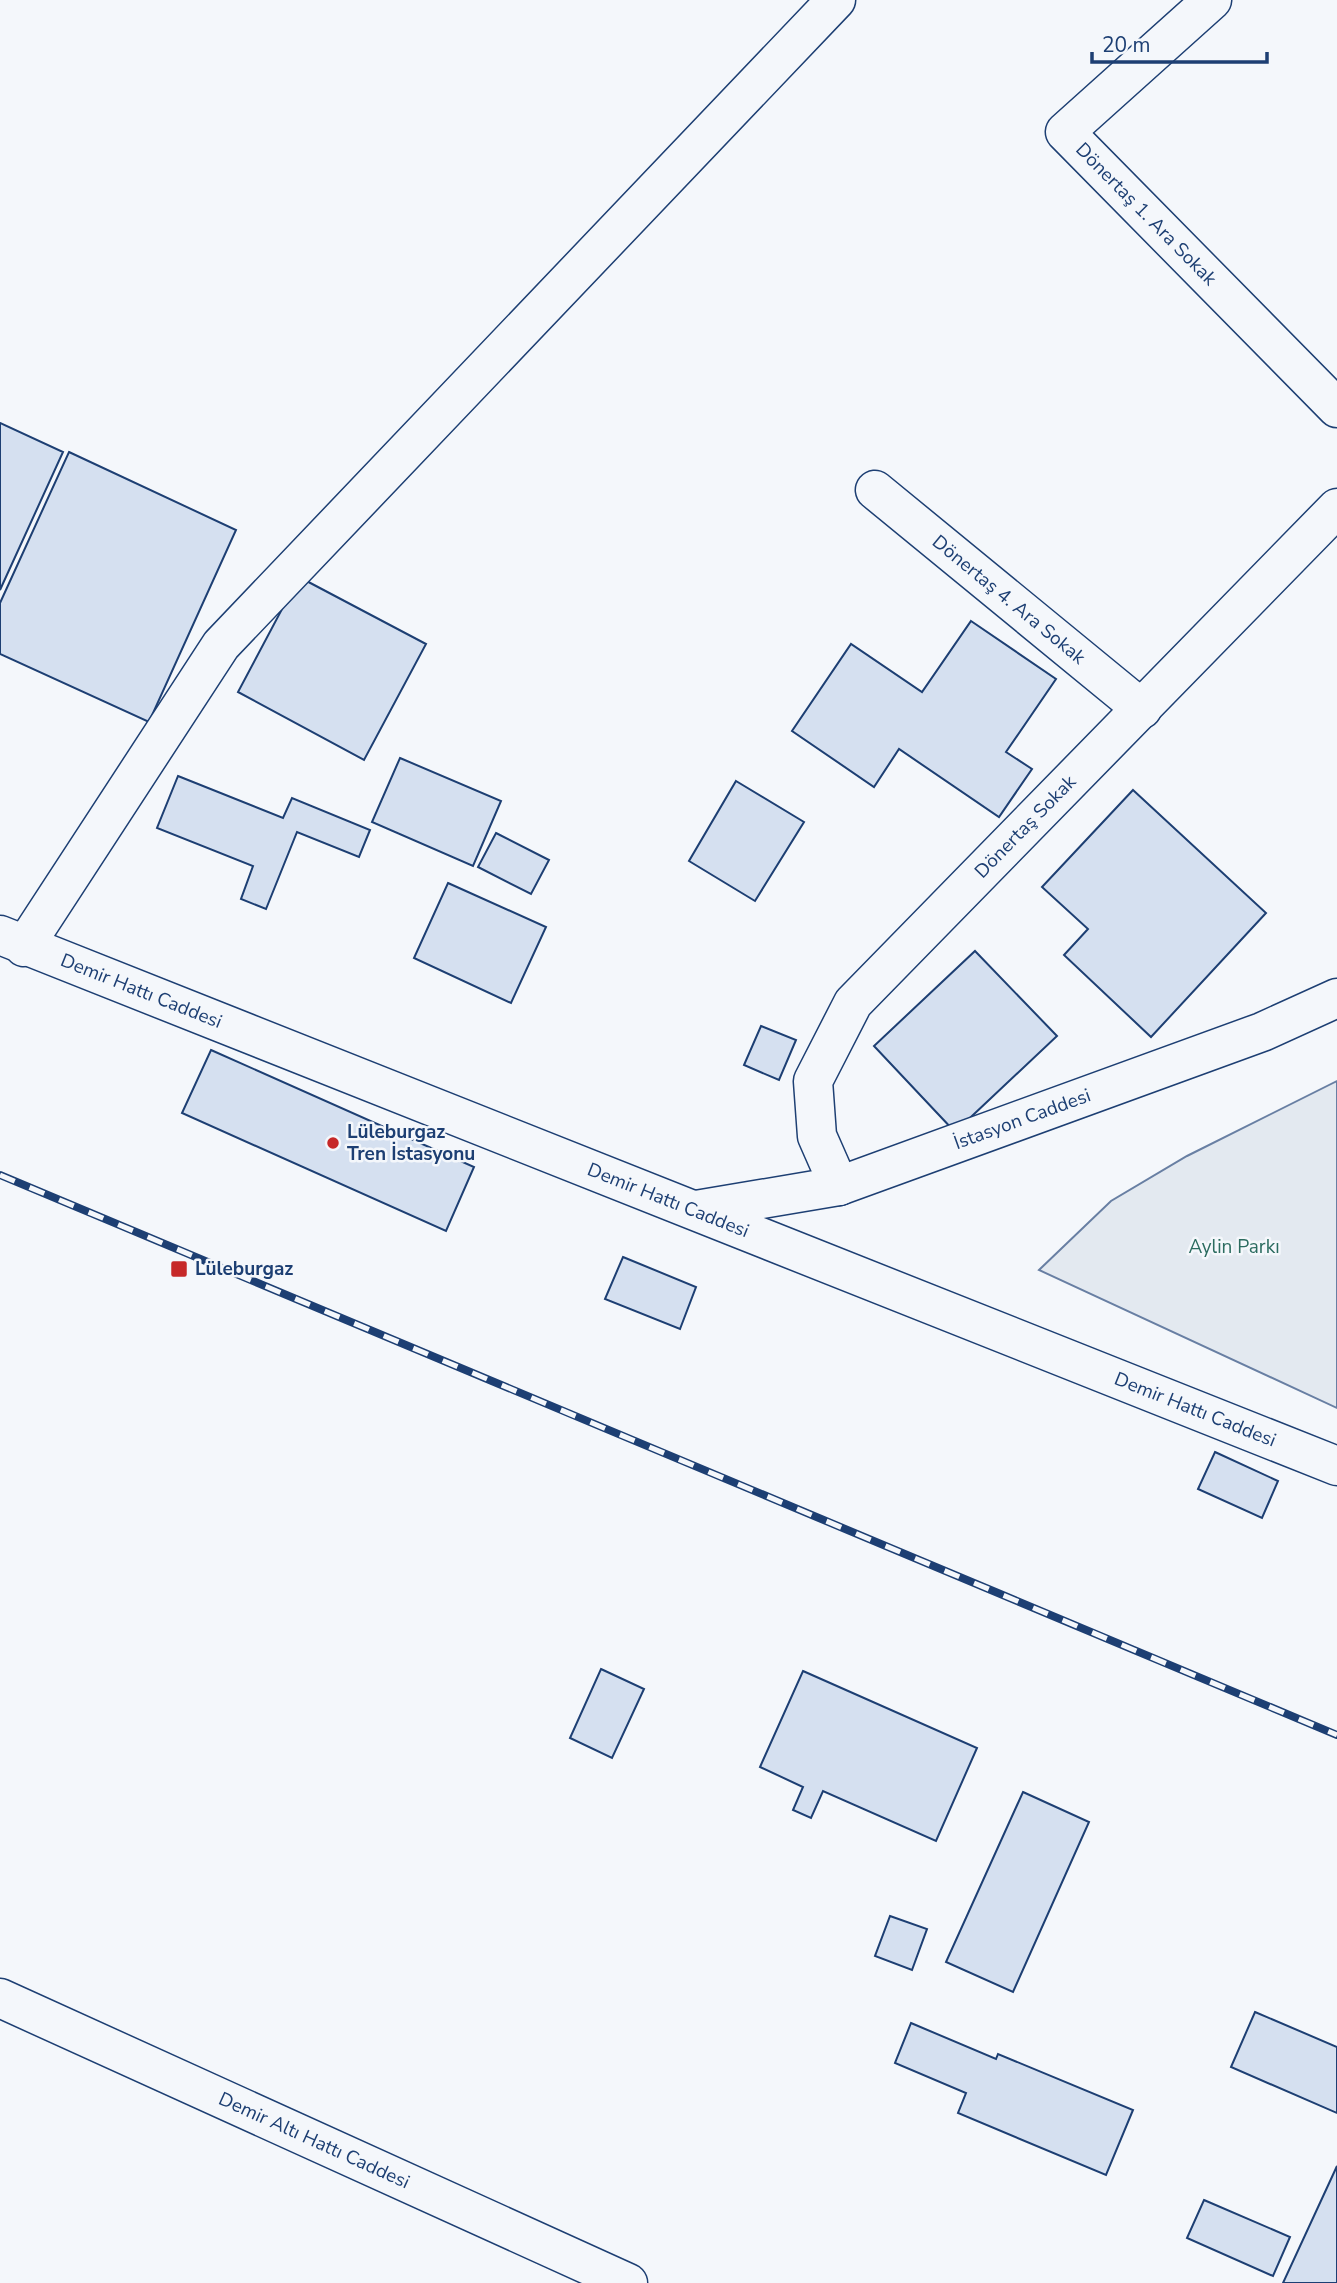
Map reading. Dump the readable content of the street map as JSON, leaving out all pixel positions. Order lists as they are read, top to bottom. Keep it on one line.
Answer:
{"streets":{"street":["Dönertaş 1. Ara Sokak","Dönertaş 4. Ara Sokak","Dönertaş Sokak","Demir Hattı Caddesi","İstasyon Caddesi","Demir Altı Hattı Caddesi"]},"crossings":[["Dönertaş 4. Ara Sokak","Dönertaş Sokak"],["Dönertaş Sokak","İstasyon Caddesi"],["Demir Hattı Caddesi","İstasyon Caddesi"]],"parks":["Aylin Parkı"],"places":{"other":["Lüleburgaz Tren İstasyonu"],"transit":["Lüleburgaz"]},"scale_bar":"20 m"}
